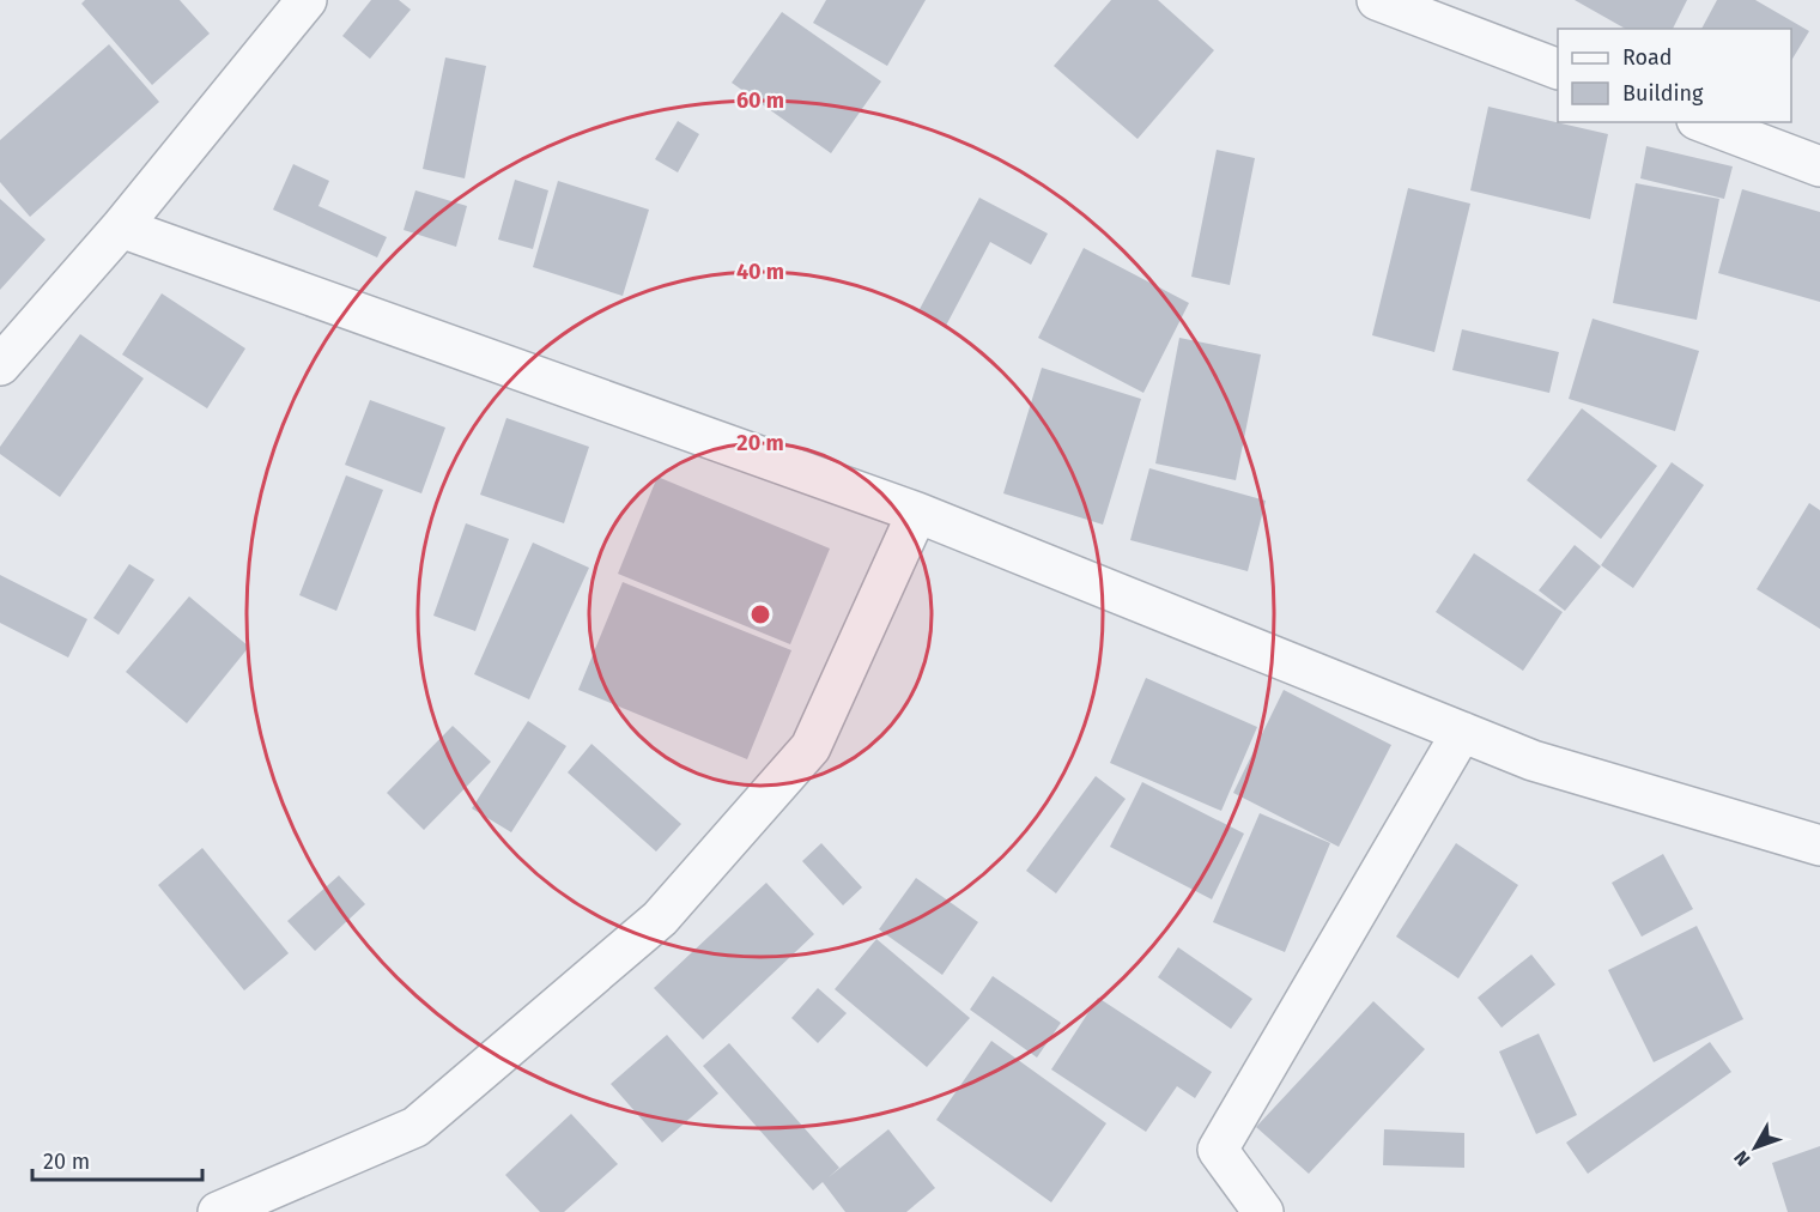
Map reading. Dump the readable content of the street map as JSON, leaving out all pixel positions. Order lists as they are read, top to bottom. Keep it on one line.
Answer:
{"legend":["Road","Building"],"scale_bar":"20 m","north":"bottom left","rings":["60 m","40 m","20 m"]}
